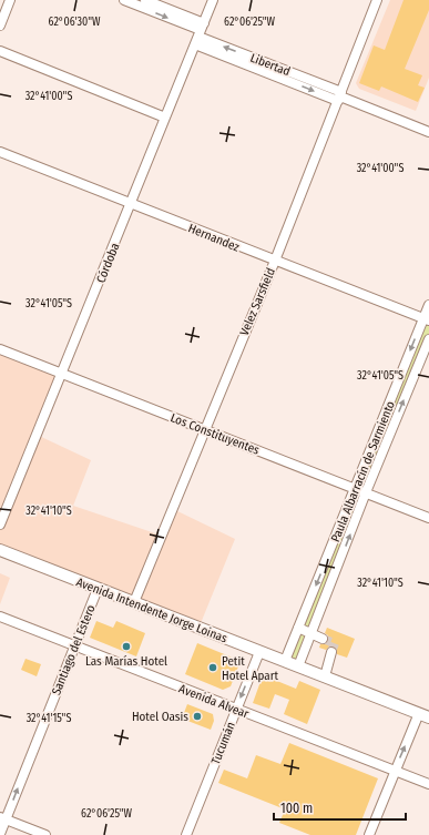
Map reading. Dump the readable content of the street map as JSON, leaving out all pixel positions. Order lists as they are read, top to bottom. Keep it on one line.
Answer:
{"streets":{"main road":["Avenida Intendente Jorge Loinas"],"street":["Libertad","Hernandez","Córdoba","Velez Sarsfield","Los Constituyentes","Paula Albarracín de Sarmiento","Santiago del Estero","Avenida Alvear","Tucumán"]},"crossings":[["Libertad","Córdoba"],["Libertad","Velez Sarsfield"],["Hernandez","Córdoba"],["Hernandez","Velez Sarsfield"],["Hernandez","Paula Albarracín de Sarmiento"],["Córdoba","Los Constituyentes"],["Velez Sarsfield","Los Constituyentes"],["Velez Sarsfield","Avenida Intendente Jorge Loinas"],["Los Constituyentes","Paula Albarracín de Sarmiento"],["Paula Albarracín de Sarmiento","Avenida Intendente Jorge Loinas"],["Avenida Intendente Jorge Loinas","Santiago del Estero"],["Avenida Intendente Jorge Loinas","Tucumán"],["Santiago del Estero","Avenida Alvear"],["Avenida Alvear","Tucumán"]],"one_way":["Santiago del Estero"],"places":["Las Marías Hotel","Petit Hotel Apart","Hotel Oasis"],"scale_bar":"100 m","coordinates":["62°06'30\"W","62°06'25\"W","32°41'00\"S","32°41'05\"S","32°41'10\"S","32°41'15\"S"]}
